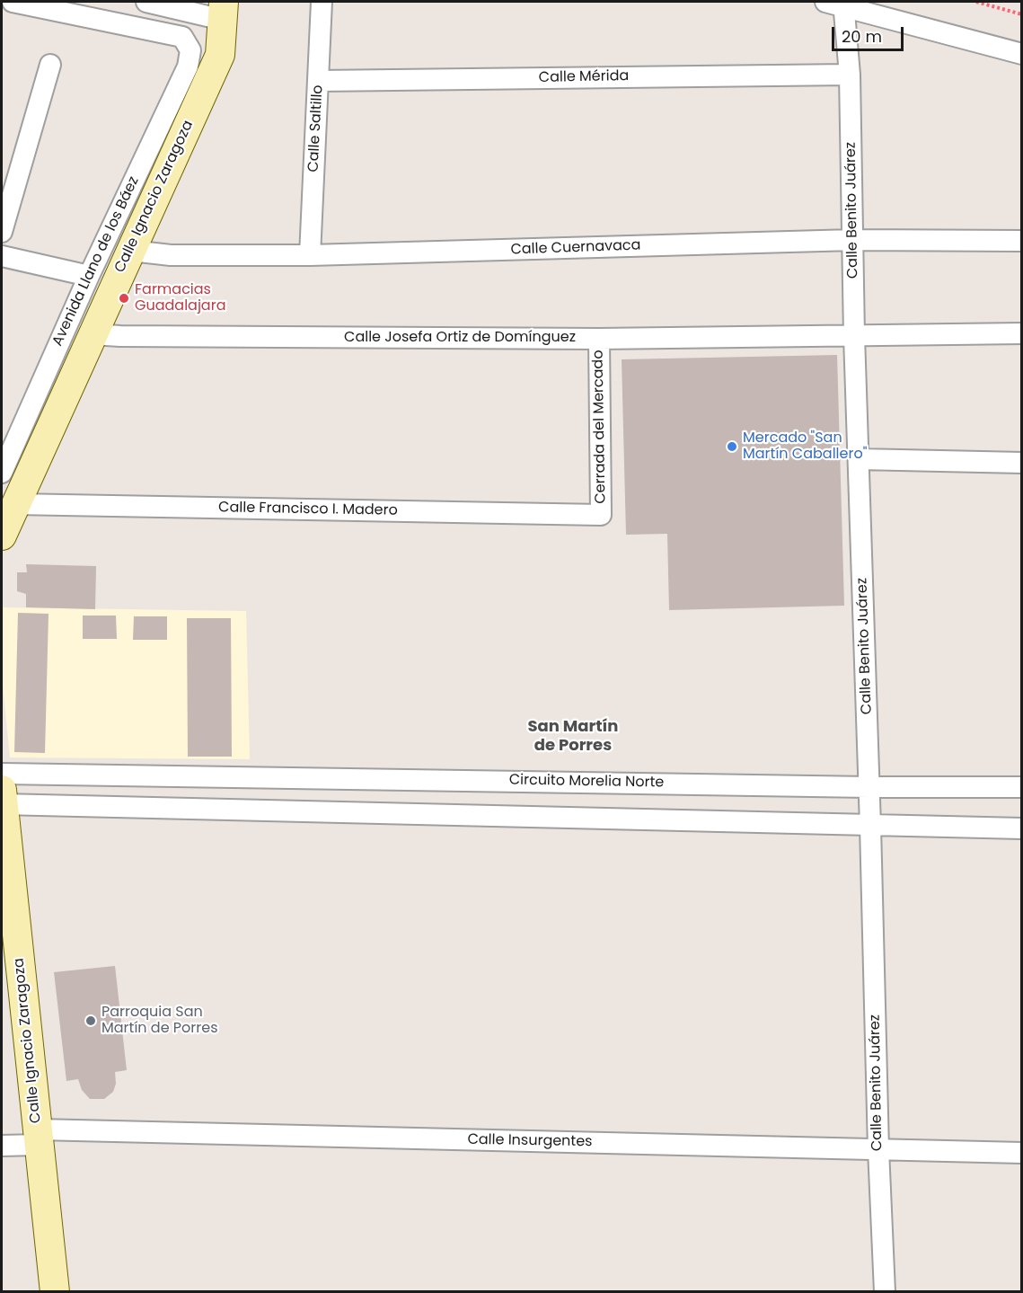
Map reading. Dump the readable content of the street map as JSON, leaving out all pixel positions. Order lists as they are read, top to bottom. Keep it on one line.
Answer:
{"streets":{"street":["Calle Mérida","Calle Saltillo","Calle Ignacio Zaragoza","Calle Benito Juárez","Calle Cuernavaca","Avenida Llano de los Báez","Calle Josefa Ortiz de Domínguez","Cerrada del Mercado","Calle Francisco I. Madero","Circuito Morelia Norte","Calle Insurgentes"]},"crossings":[["Calle Mérida","Calle Saltillo"],["Calle Mérida","Calle Benito Juárez"],["Calle Saltillo","Calle Cuernavaca"],["Calle Ignacio Zaragoza","Calle Cuernavaca"],["Calle Ignacio Zaragoza","Calle Josefa Ortiz de Domínguez"],["Calle Ignacio Zaragoza","Calle Francisco I. Madero"],["Calle Ignacio Zaragoza","Calle Insurgentes"],["Calle Benito Juárez","Calle Cuernavaca"],["Calle Benito Juárez","Calle Josefa Ortiz de Domínguez"],["Calle Benito Juárez","Circuito Morelia Norte"],["Calle Benito Juárez","Calle Insurgentes"],["Calle Josefa Ortiz de Domínguez","Cerrada del Mercado"],["Cerrada del Mercado","Calle Francisco I. Madero"]],"districts":["San Martín de Porres"],"places":["Farmacias Guadalajara","Mercado \"San Martín Caballero\"","Parroquia San Martín de Porres"],"scale_bar":"20 m"}
